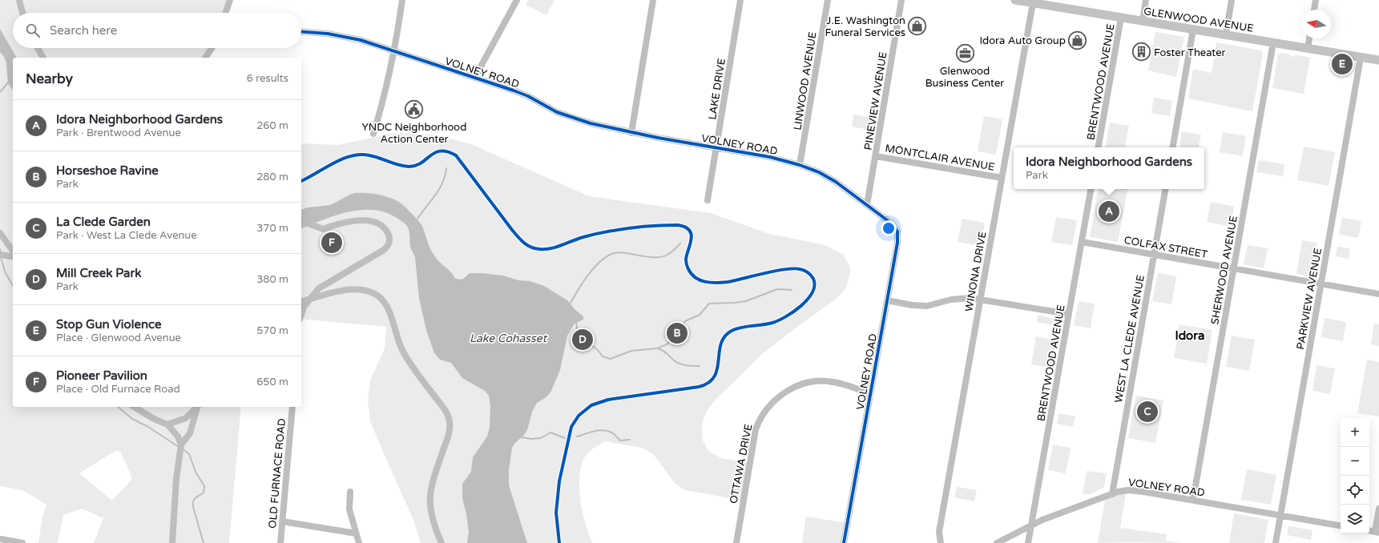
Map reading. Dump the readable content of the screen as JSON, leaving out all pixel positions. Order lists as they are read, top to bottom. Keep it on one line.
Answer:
{"streets":{"main road":["GLENWOOD AVENUE"],"street":["VOLNEY ROAD","LINWOOD AVENUE","BRENTWOOD AVENUE","LAKE DRIVE","PINEVIEW AVENUE","MONTCLAIR AVENUE","COLFAX STREET","SHERWOOD AVENUE","WINONA DRIVE","PARKVIEW AVENUE","WEST LA CLEDE AVENUE","OTTAWA DRIVE","OLD FURNACE ROAD"]},"crossings":[["GLENWOOD AVENUE","BRENTWOOD AVENUE"],["GLENWOOD AVENUE","SHERWOOD AVENUE"],["GLENWOOD AVENUE","WINONA DRIVE"],["GLENWOOD AVENUE","PARKVIEW AVENUE"],["VOLNEY ROAD","LINWOOD AVENUE"],["VOLNEY ROAD","BRENTWOOD AVENUE"],["VOLNEY ROAD","LAKE DRIVE"],["VOLNEY ROAD","PINEVIEW AVENUE"],["VOLNEY ROAD","SHERWOOD AVENUE"],["VOLNEY ROAD","PARKVIEW AVENUE"],["VOLNEY ROAD","WEST LA CLEDE AVENUE"],["VOLNEY ROAD","OTTAWA DRIVE"],["BRENTWOOD AVENUE","COLFAX STREET"],["PINEVIEW AVENUE","MONTCLAIR AVENUE"],["MONTCLAIR AVENUE","WINONA DRIVE"],["COLFAX STREET","SHERWOOD AVENUE"],["COLFAX STREET","PARKVIEW AVENUE"],["COLFAX STREET","WEST LA CLEDE AVENUE"]],"districts":["Idora"],"water":["Lake Cohasset"],"places":{"shop":["J.E. Washington Funeral Services","Idora Auto Group"],"building":["Foster Theater"],"office":["Glenwood Business Center"],"public building":["YNDC Neighborhood Action Center"]},"north":"left","page":{"search":"Search here","pins":["E","A","F","B","D","C"],"heading":["Nearby","6 results"],"list":[{"mark":"A","name":"Idora Neighborhood Gardens","note":"Park · Brentwood Avenue","value":"260 m"},{"mark":"B","name":"Horseshoe Ravine","note":"Park","value":"280 m"},{"mark":"C","name":"La Clede Garden","note":"Park · West La Clede Avenue","value":"370 m"},{"mark":"D","name":"Mill Creek Park","note":"Park","value":"380 m"},{"mark":"E","name":"Stop Gun Violence","note":"Place · Glenwood Avenue","value":"570 m"},{"mark":"F","name":"Pioneer Pavilion","note":"Place · Old Furnace Road","value":"650 m"}],"popup":["Idora Neighborhood Gardens","Park"],"map_buttons":["+","−"]}}
